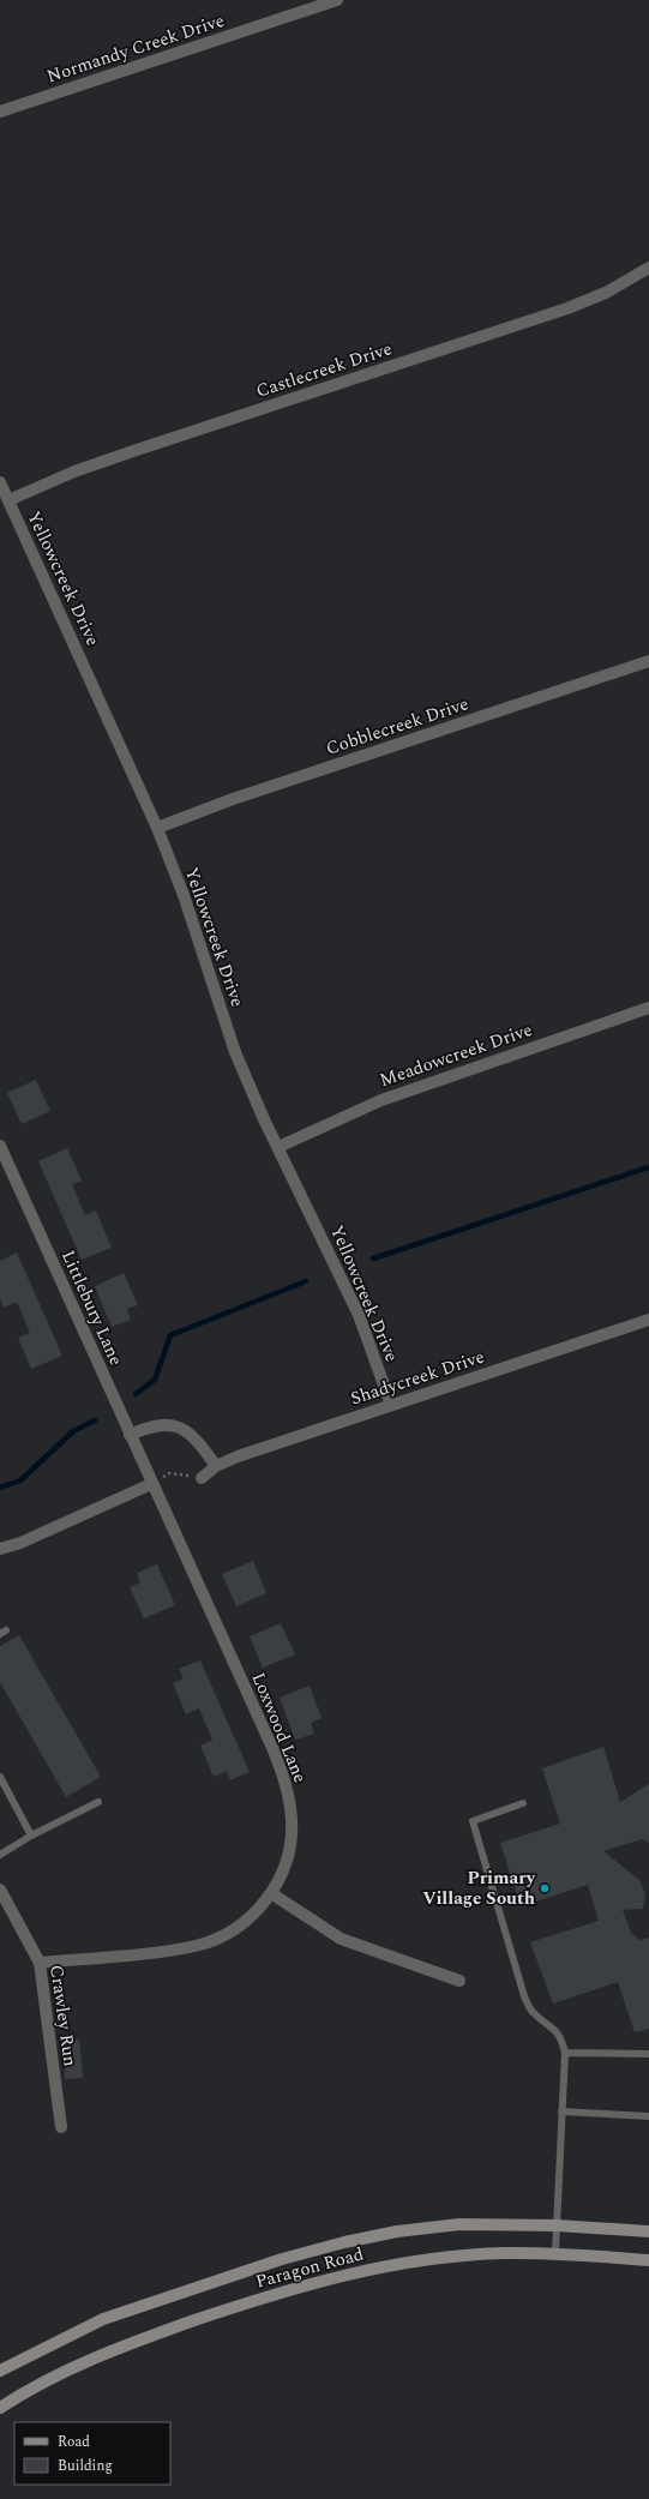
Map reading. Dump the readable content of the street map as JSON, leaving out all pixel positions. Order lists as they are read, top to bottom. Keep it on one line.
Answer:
{"streets":{"street":["Normandy Creek Drive","Castlecreek Drive","Yellowcreek Drive","Cobblecreek Drive","Meadowcreek Drive","Littlebury Lane","Shadycreek Drive","Loxwood Lane","Crawley Run","Paragon Road"]},"crossings":[["Castlecreek Drive","Yellowcreek Drive"],["Yellowcreek Drive","Cobblecreek Drive"],["Yellowcreek Drive","Meadowcreek Drive"],["Yellowcreek Drive","Shadycreek Drive"],["Littlebury Lane","Loxwood Lane"],["Loxwood Lane","Crawley Run"]],"places":["Primary Village South"],"legend":["Road","Building"]}
